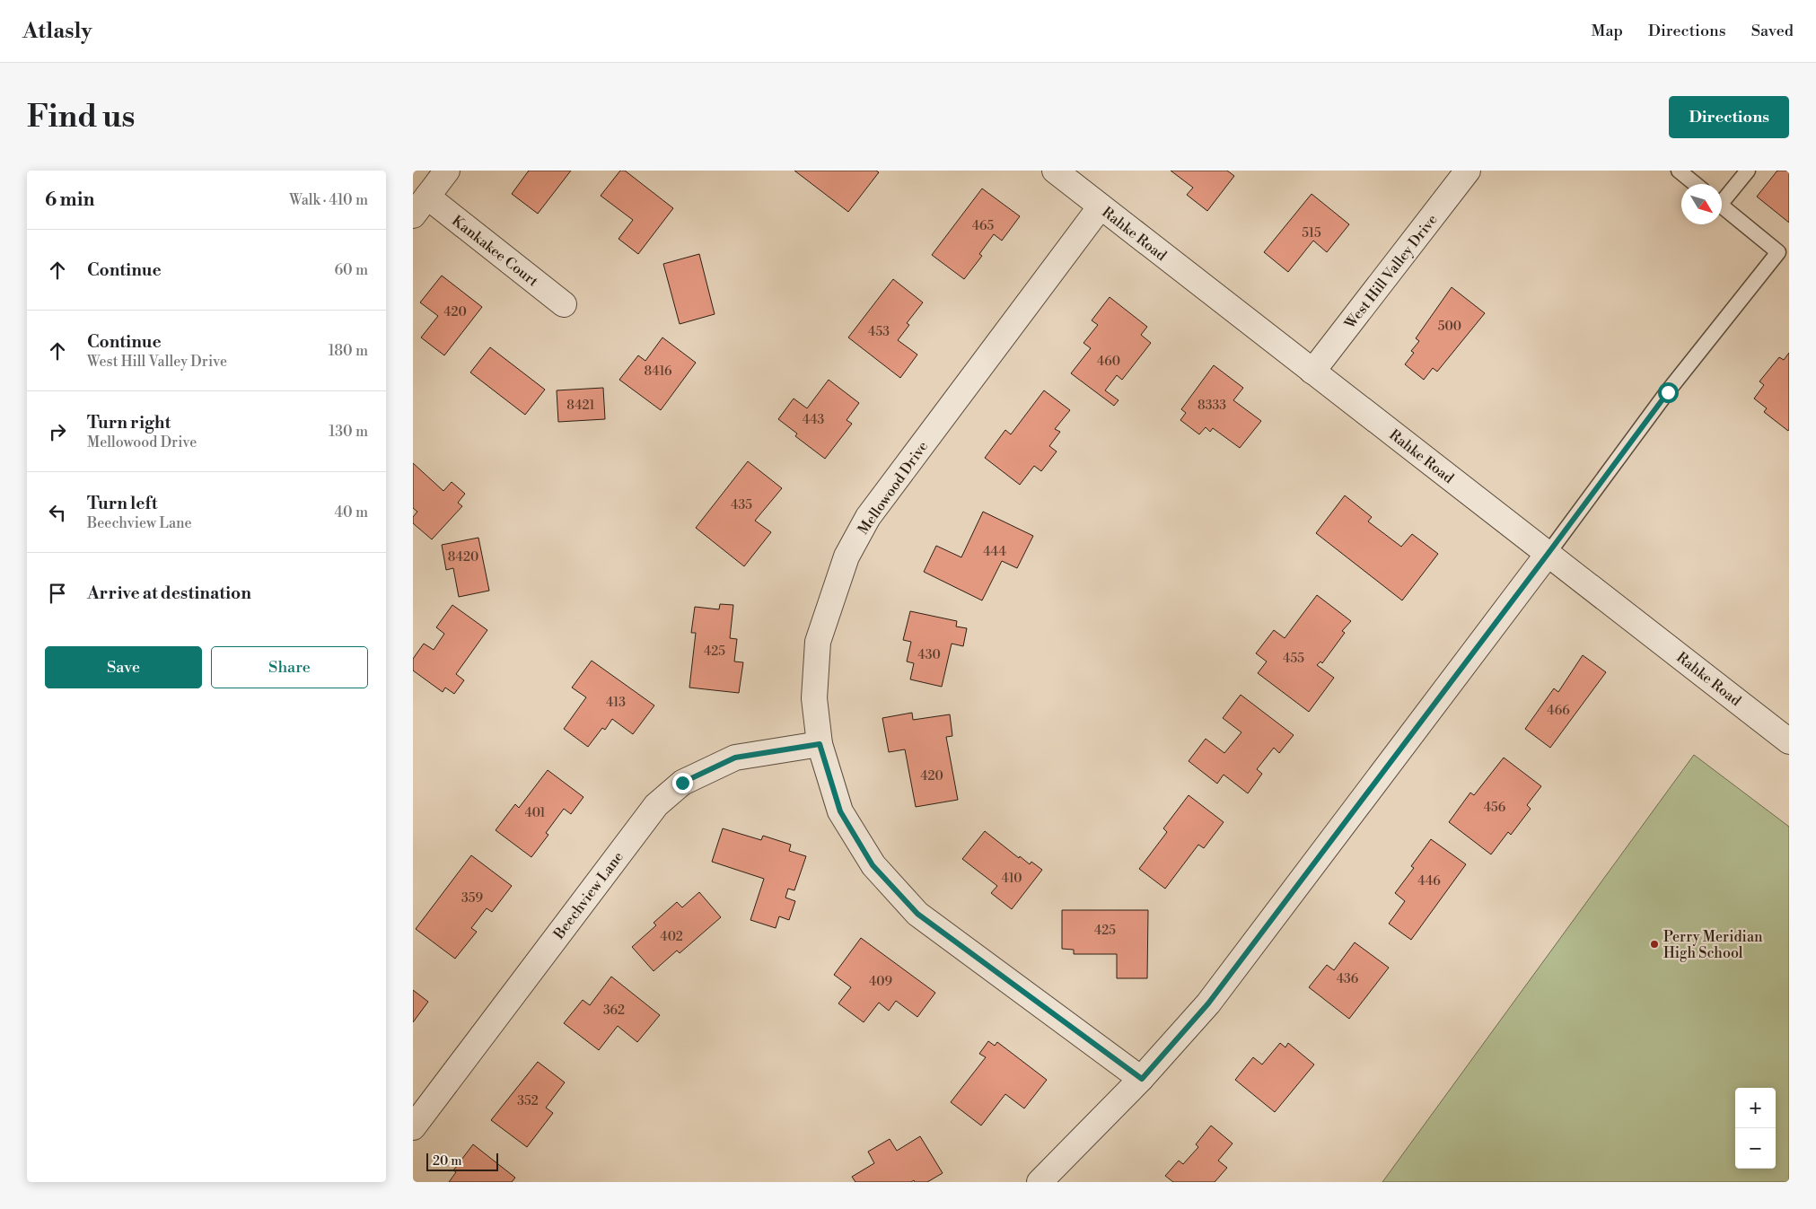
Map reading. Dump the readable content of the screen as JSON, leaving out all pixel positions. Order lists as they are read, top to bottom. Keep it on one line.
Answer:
{"streets":{"street":["Rahke Road","Kankakee Court","West Hill Valley Drive","Mellowood Drive","Beechview Lane"]},"crossings":[["Rahke Road","West Hill Valley Drive"],["Rahke Road","Mellowood Drive"],["Mellowood Drive","Beechview Lane"]],"places":["Perry Meridian High School"],"house_numbers":["465","515","420","500","453","460","8416","8421","8333","443","435","444","8420","425","430","455","413","466","420","456","401","410","446","359","425","402","436","409","362","352"],"scale_bar":"20 m","north":"bottom right","page":{"header":"Atlasly","nav":["Map","Directions","Saved"],"buttons":["Directions",["Save","Share"]],"title":"Find us","heading":["6 min","Walk · 410 m"],"list":[["Continue","60 m"],["Continue","West Hill Valley Drive","180 m"],["Turn right","Mellowood Drive","130 m"],["Turn left","Beechview Lane","40 m"],"Arrive at destination"],"map_buttons":["+","−"],"scale":"20 m"}}
